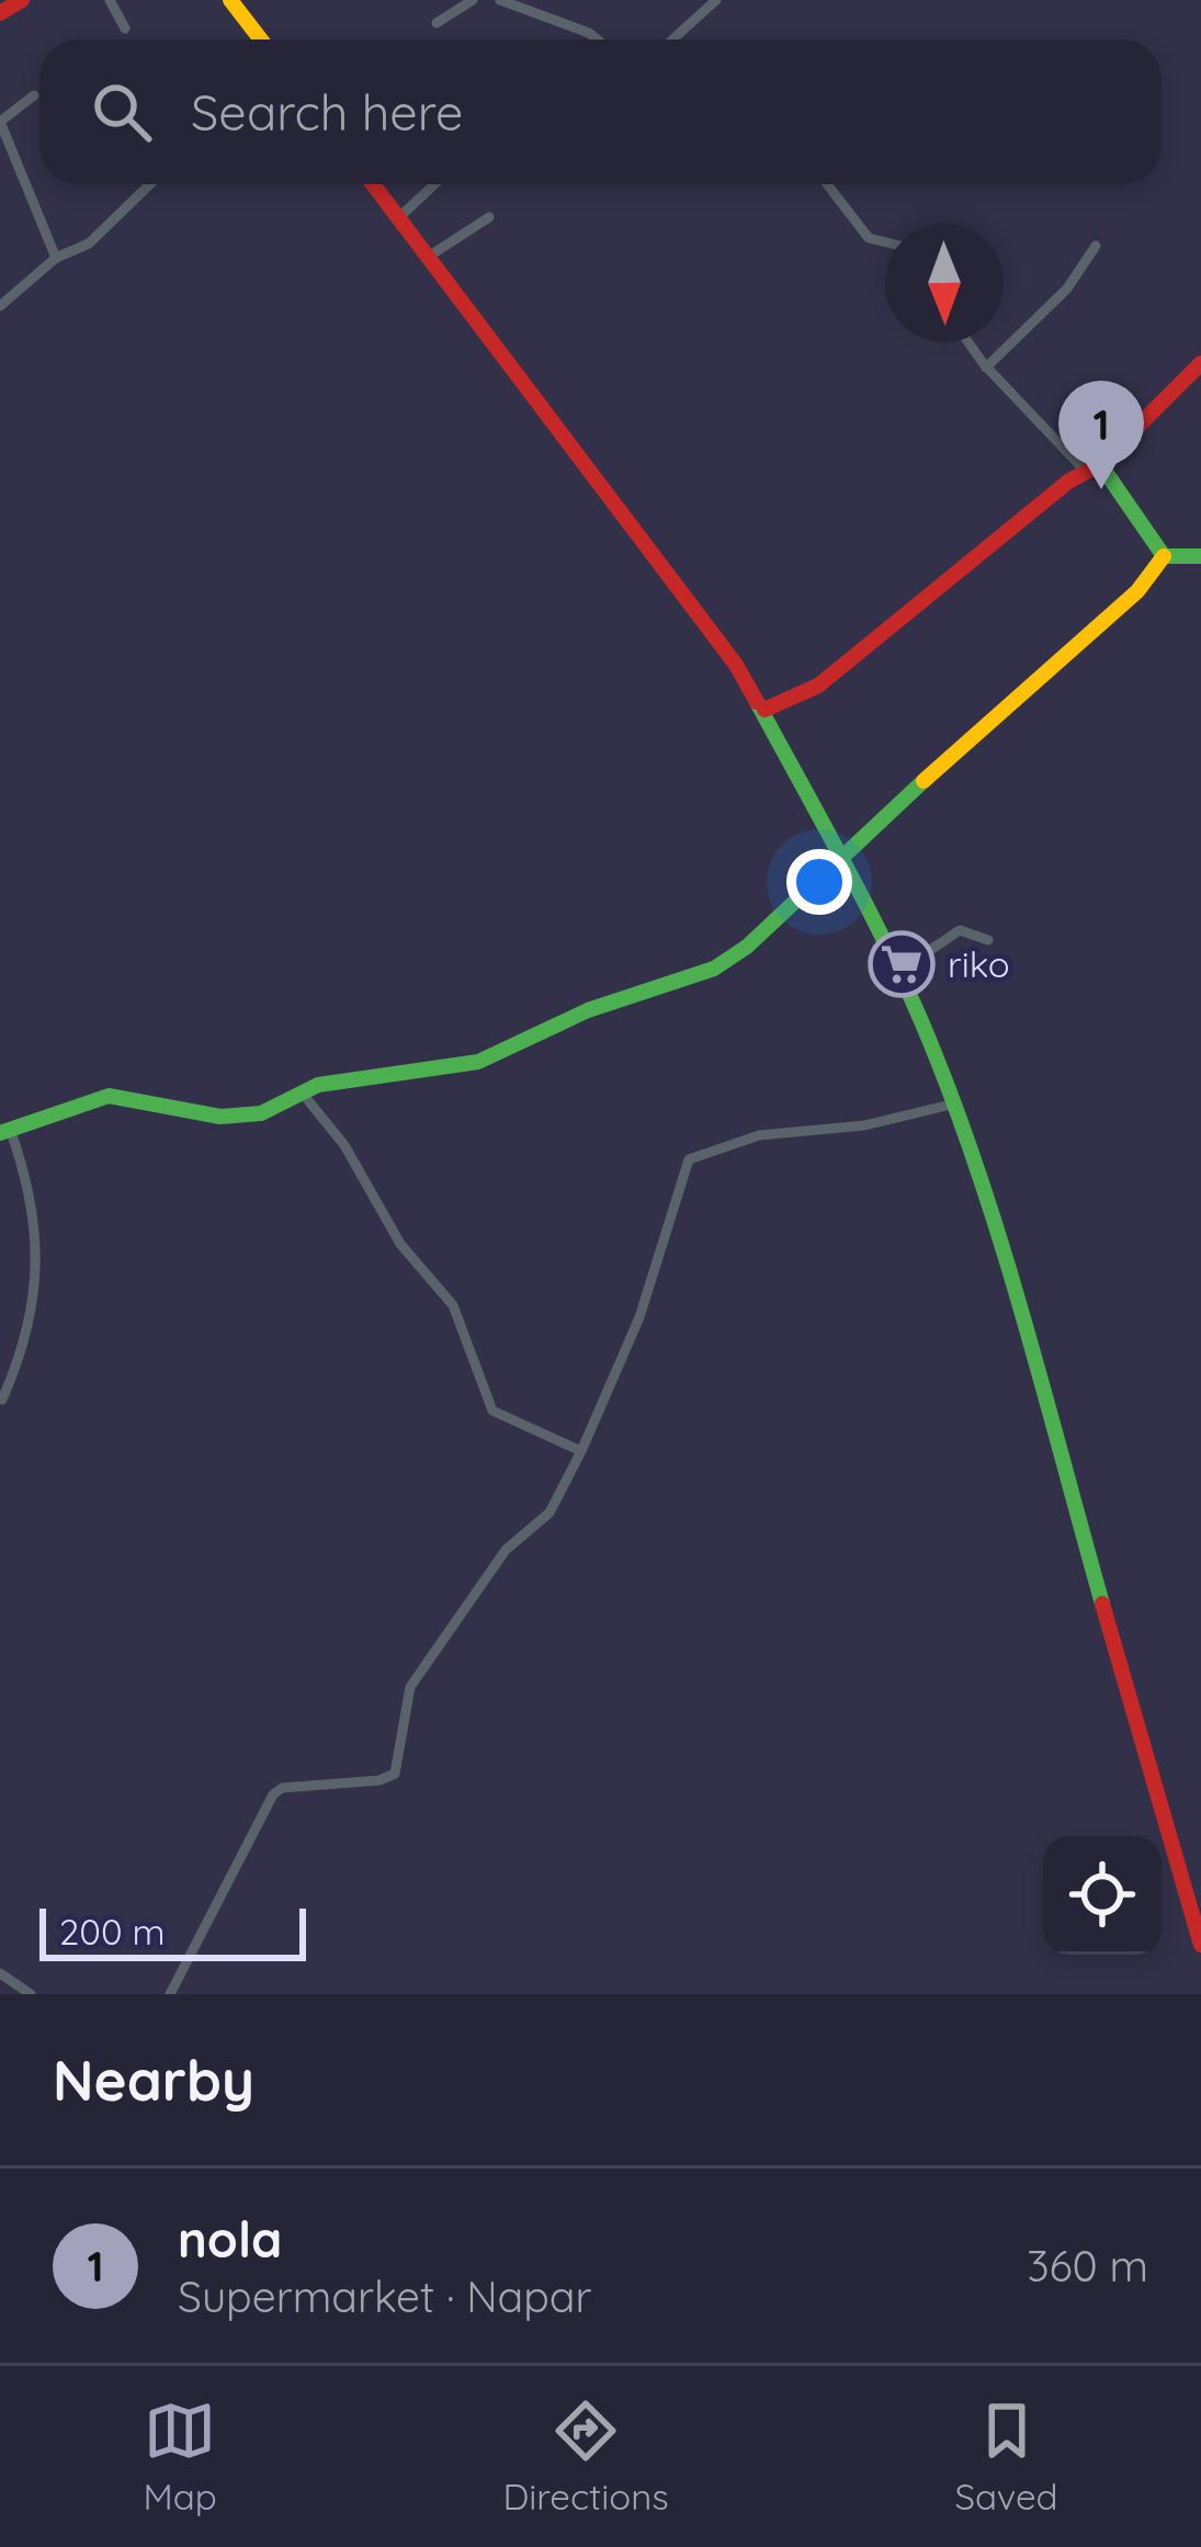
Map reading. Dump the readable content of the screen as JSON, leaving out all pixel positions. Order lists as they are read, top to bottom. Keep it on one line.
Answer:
{"places":{"supermarket":["riko"]},"scale_bar":"200 m","north":"bottom","page":{"search":"Search here","pins":"1","scale":"200 m","heading":"Nearby","list":[{"mark":"1","name":"nola","note":"Supermarket · Napar","value":"360 m"}],"nav":["Map","Directions","Saved"]}}
